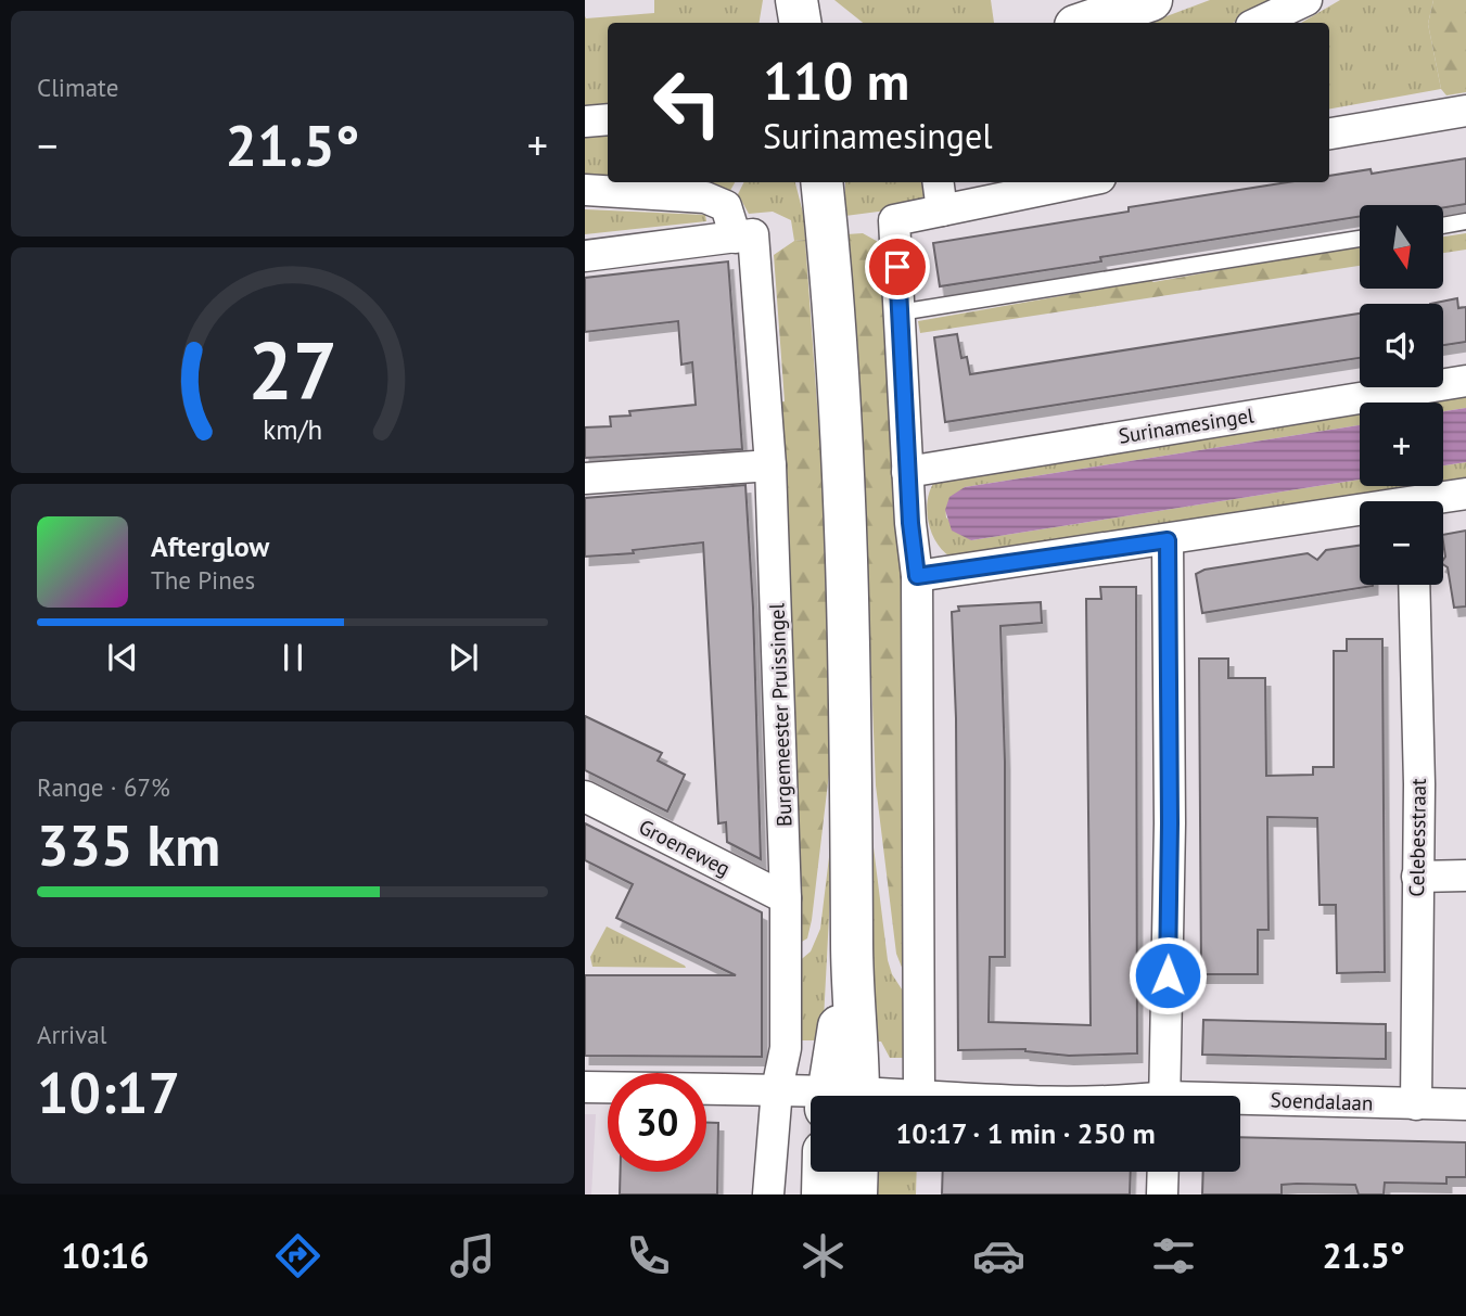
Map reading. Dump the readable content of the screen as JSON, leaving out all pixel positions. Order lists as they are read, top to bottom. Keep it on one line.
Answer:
{"streets":{"street":["Surinamesingel","Burgemeester Pruissingel","Celebesstraat","Groeneweg","Soendalaan"]},"crossings":[["Burgemeester Pruissingel","Groeneweg"],["Burgemeester Pruissingel","Soendalaan"],["Celebesstraat","Soendalaan"]],"north":"bottom","page":{"tile":["Climate",["Range · 67%","335 km"],["Arrival","10:17"]],"turn":["110 m","Surinamesingel"],"heat":["−","21.5°","+"],"map_buttons":["+","−"],"song":["Afterglow","The Pines"],"limit":"30","trip":"10:17 · 1 min · 250 m","tabs":["10:16","21.5°"],"gauge":["27","km/h"]}}
